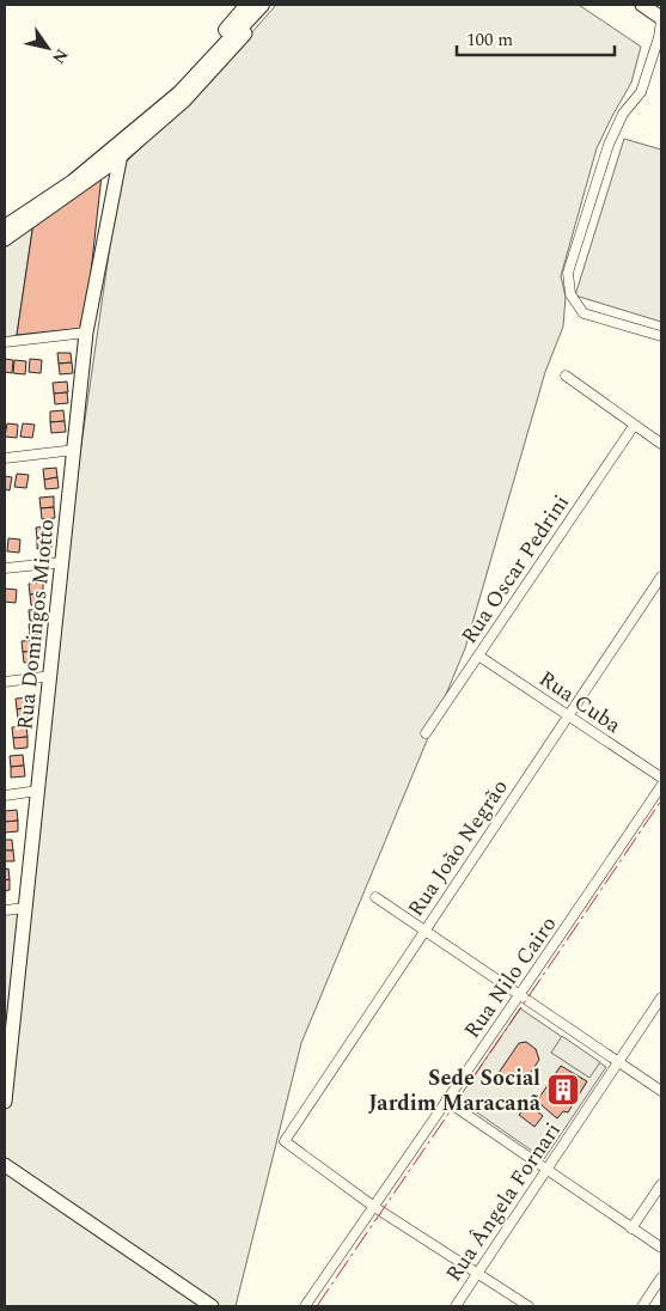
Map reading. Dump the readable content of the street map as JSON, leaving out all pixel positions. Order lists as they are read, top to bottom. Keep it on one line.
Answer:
{"streets":{"street":["Rua Oscar Pedrini","Rua Domingos Miotto","Rua Cuba","Rua João Negrão","Rua Nilo Cairo","Rua Ângela Fornari"]},"crossings":[["Rua Oscar Pedrini","Rua Cuba"],["Rua Cuba","Rua João Negrão"],["Rua João Negrão","Rua Nilo Cairo"]],"places":{"building":["Sede Social Jardim Maracanã"]},"scale_bar":"100 m","north":"bottom right"}
